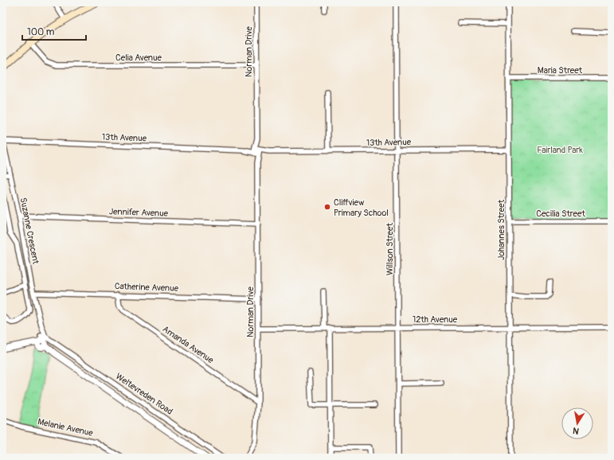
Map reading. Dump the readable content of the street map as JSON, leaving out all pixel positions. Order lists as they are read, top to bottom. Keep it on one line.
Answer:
{"streets":{"street":["Norman Drive","Celia Avenue","Maria Street","13th Avenue","Jennifer Avenue","Cecilia Street","Johannes Street","Suzanne Crescent","Willson Street","Catherine Avenue","12th Avenue","Amanda Avenue","Weltevreden Road","Melanie Avenue"]},"crossings":[["Norman Drive","Celia Avenue"],["Norman Drive","13th Avenue"],["Norman Drive","Jennifer Avenue"],["Norman Drive","Catherine Avenue"],["Norman Drive","12th Avenue"],["Norman Drive","Amanda Avenue"],["Maria Street","Johannes Street"],["13th Avenue","Johannes Street"],["13th Avenue","Suzanne Crescent"],["13th Avenue","Willson Street"],["Jennifer Avenue","Suzanne Crescent"],["Cecilia Street","Johannes Street"],["Johannes Street","12th Avenue"],["Suzanne Crescent","Catherine Avenue"],["Suzanne Crescent","Weltevreden Road"],["Willson Street","12th Avenue"],["Catherine Avenue","Amanda Avenue"]],"parks":["Fairland Park"],"places":["Cliffview Primary School"],"scale_bar":"100 m","north":"bottom"}
